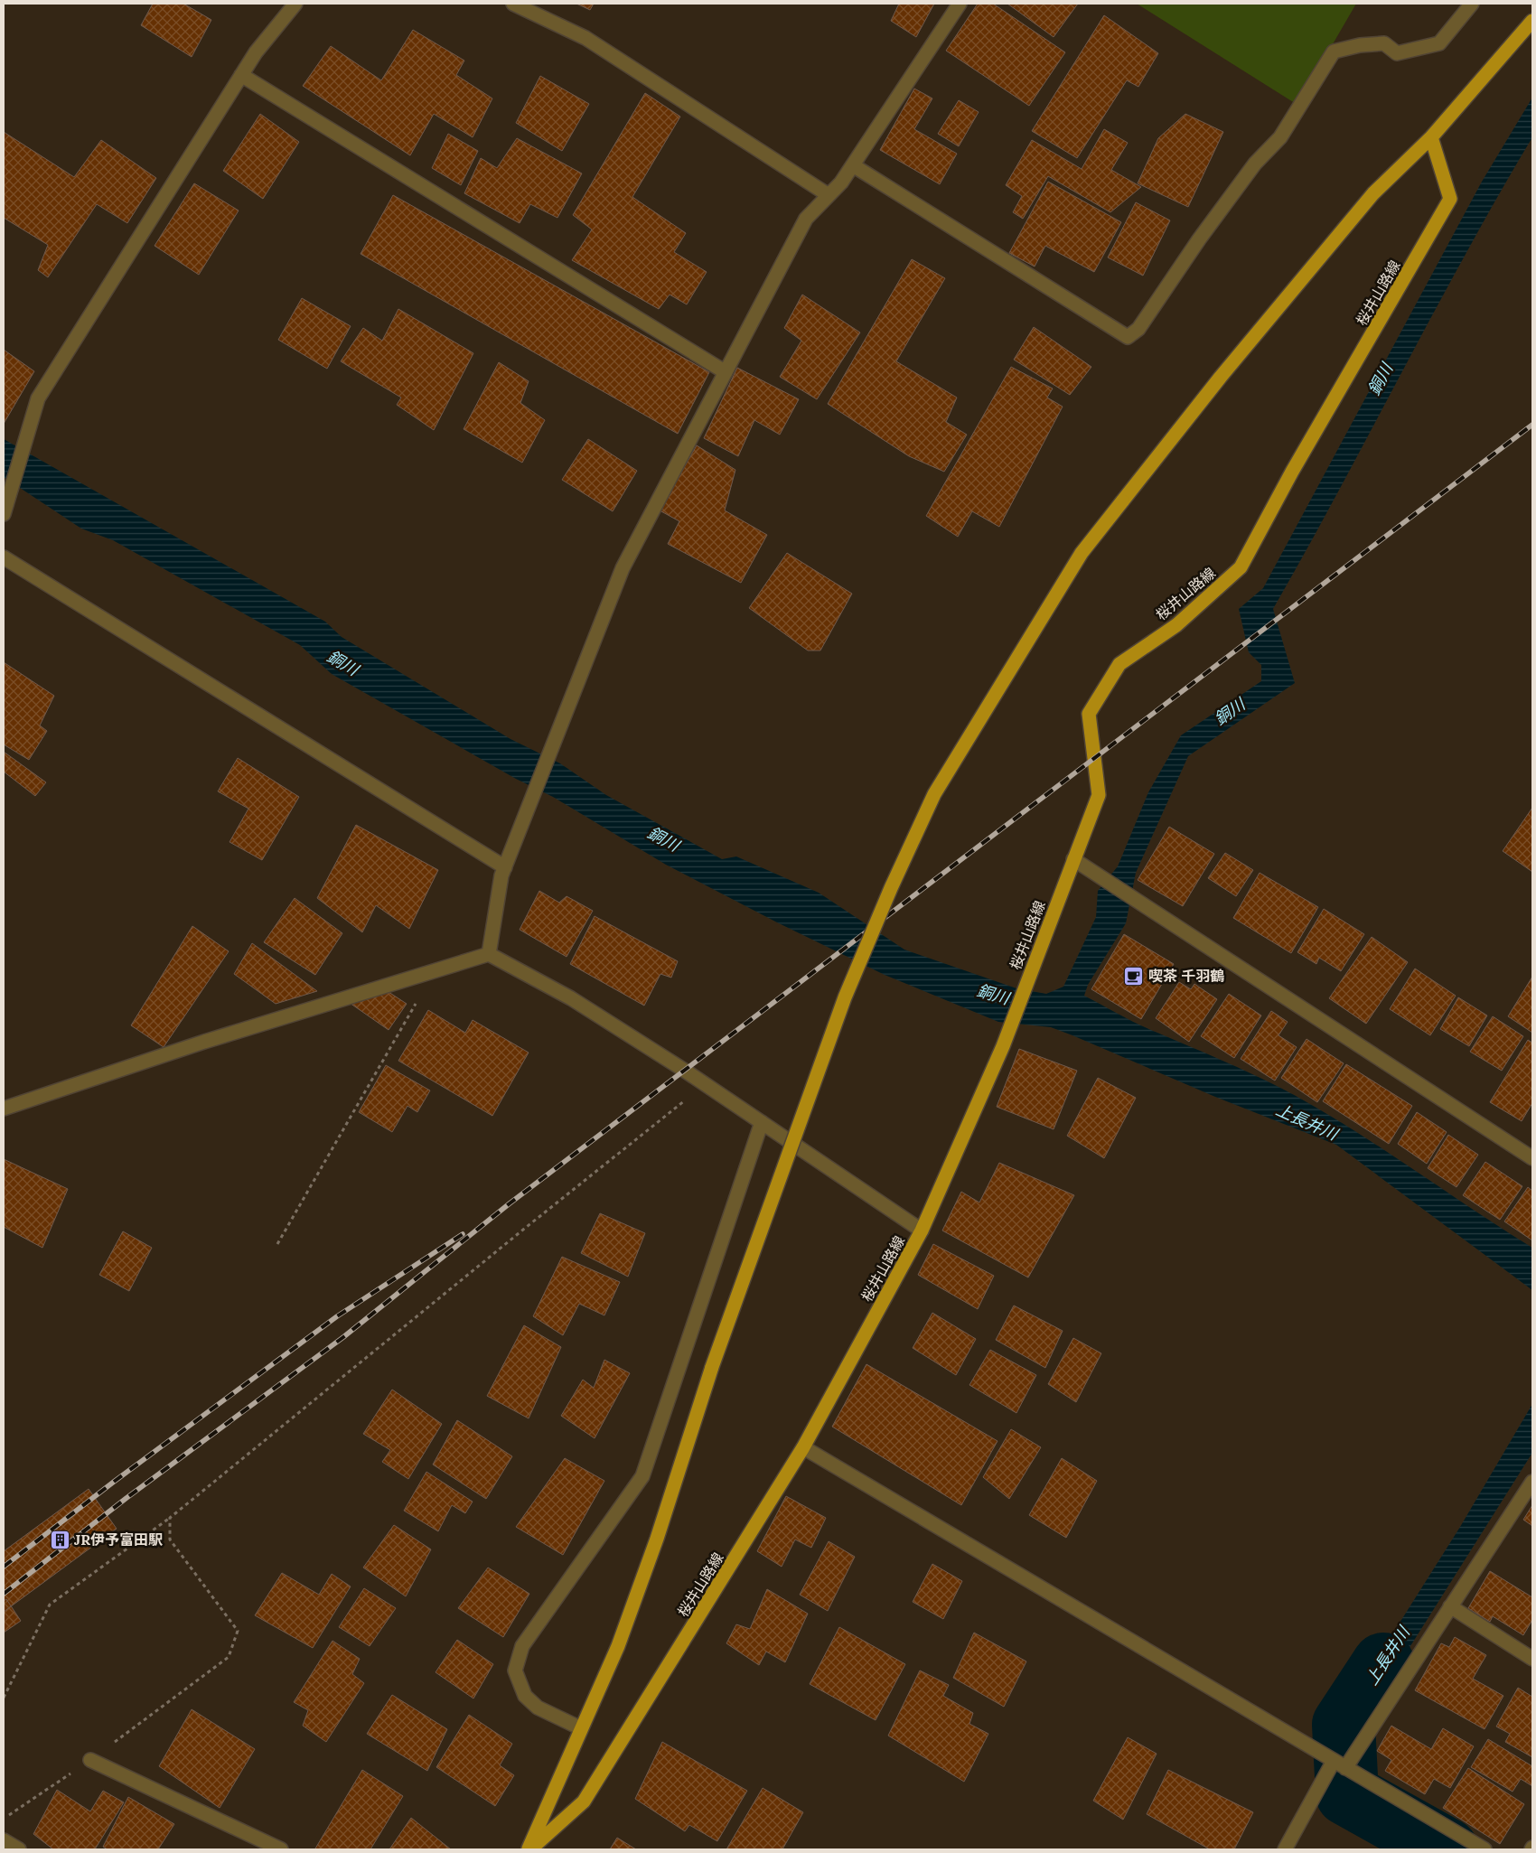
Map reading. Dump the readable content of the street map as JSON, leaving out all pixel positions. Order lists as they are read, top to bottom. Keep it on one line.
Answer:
{"streets":{"main road":["桜井山路線"]},"water":["銅川","上長井川"],"places":{"cafe":["喫茶 千羽鶴"],"building":["JR伊予富田駅"]}}
